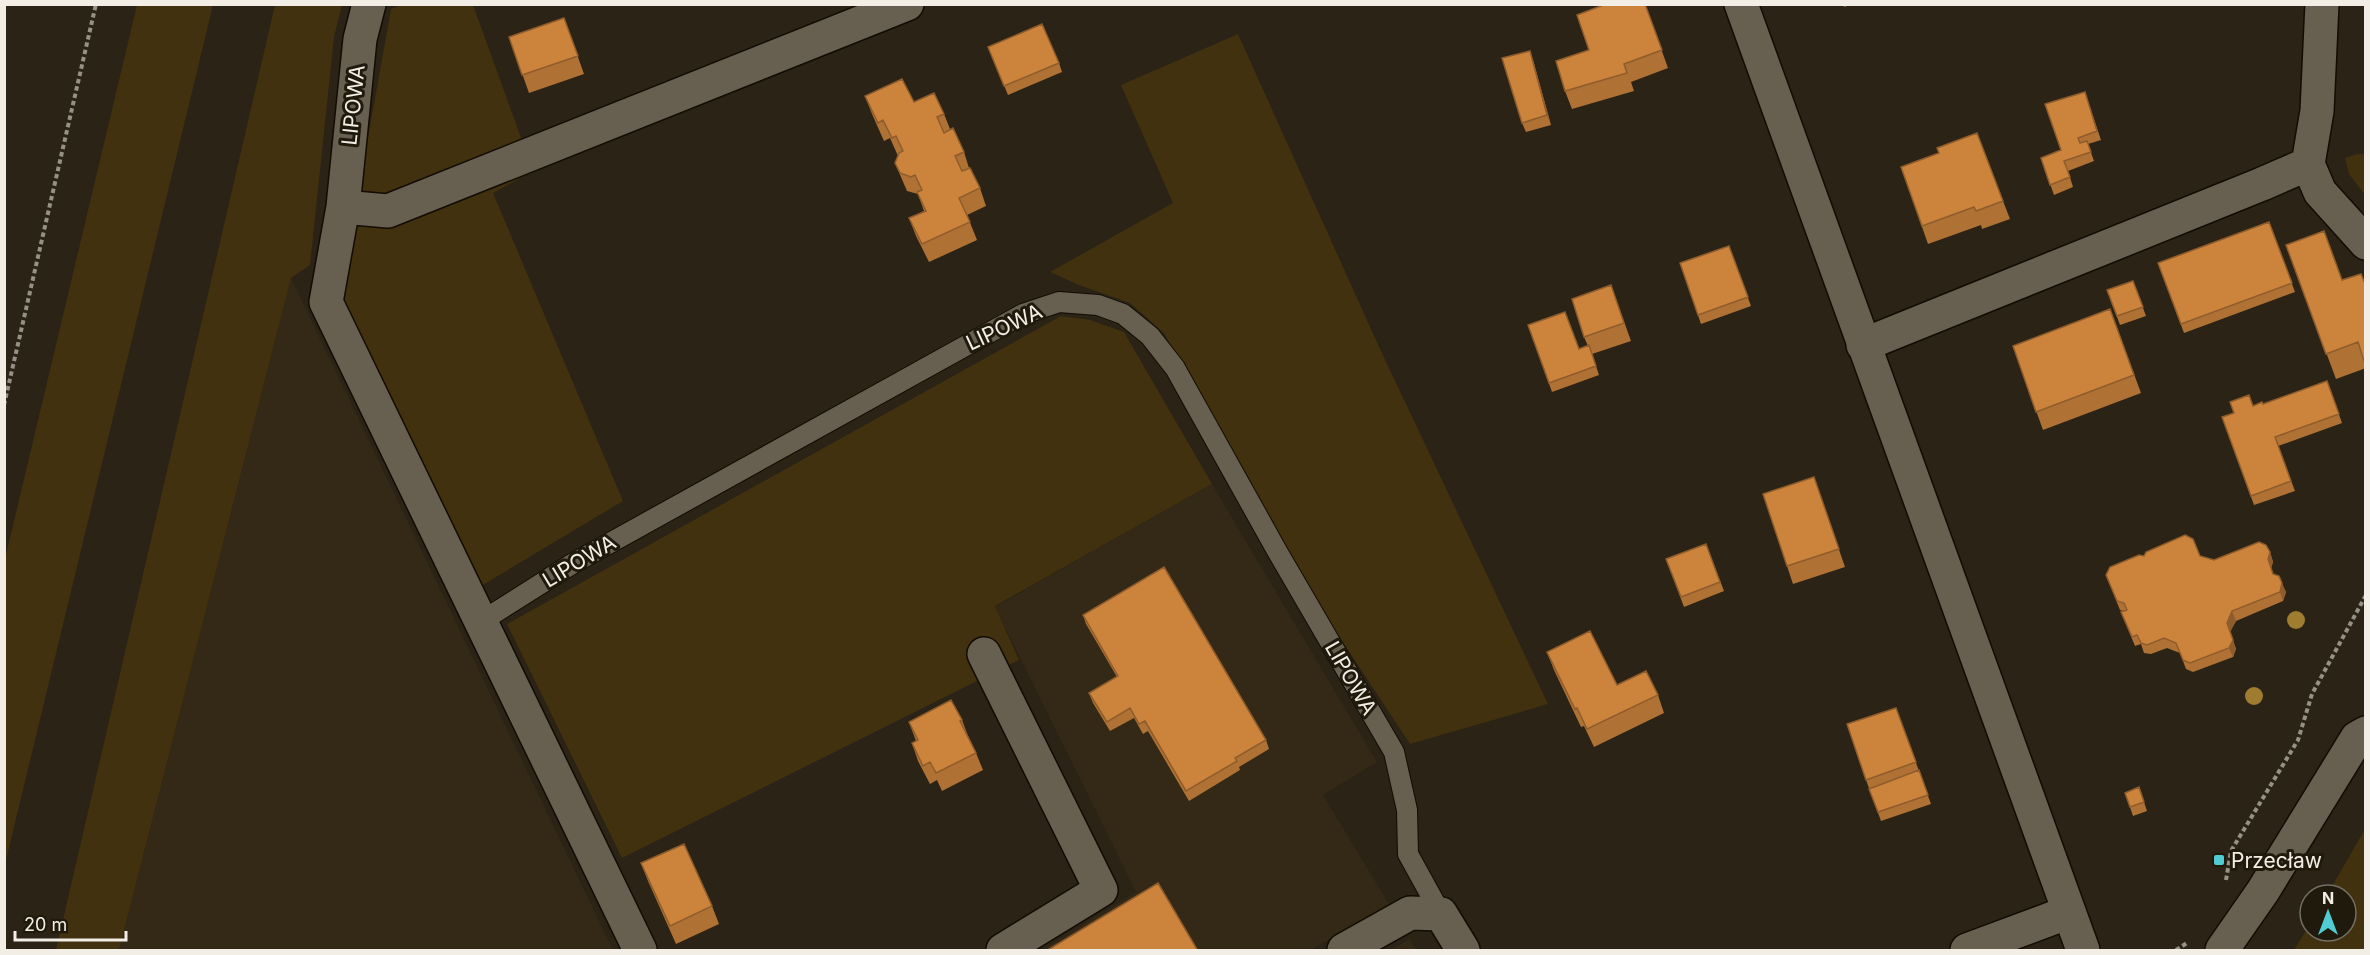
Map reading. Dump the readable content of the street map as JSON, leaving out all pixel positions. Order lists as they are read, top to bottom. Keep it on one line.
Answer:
{"streets":{"street":["LIPOWA"]},"places":{"transit":["Przecław"]},"scale_bar":"20 m","north":"top"}
